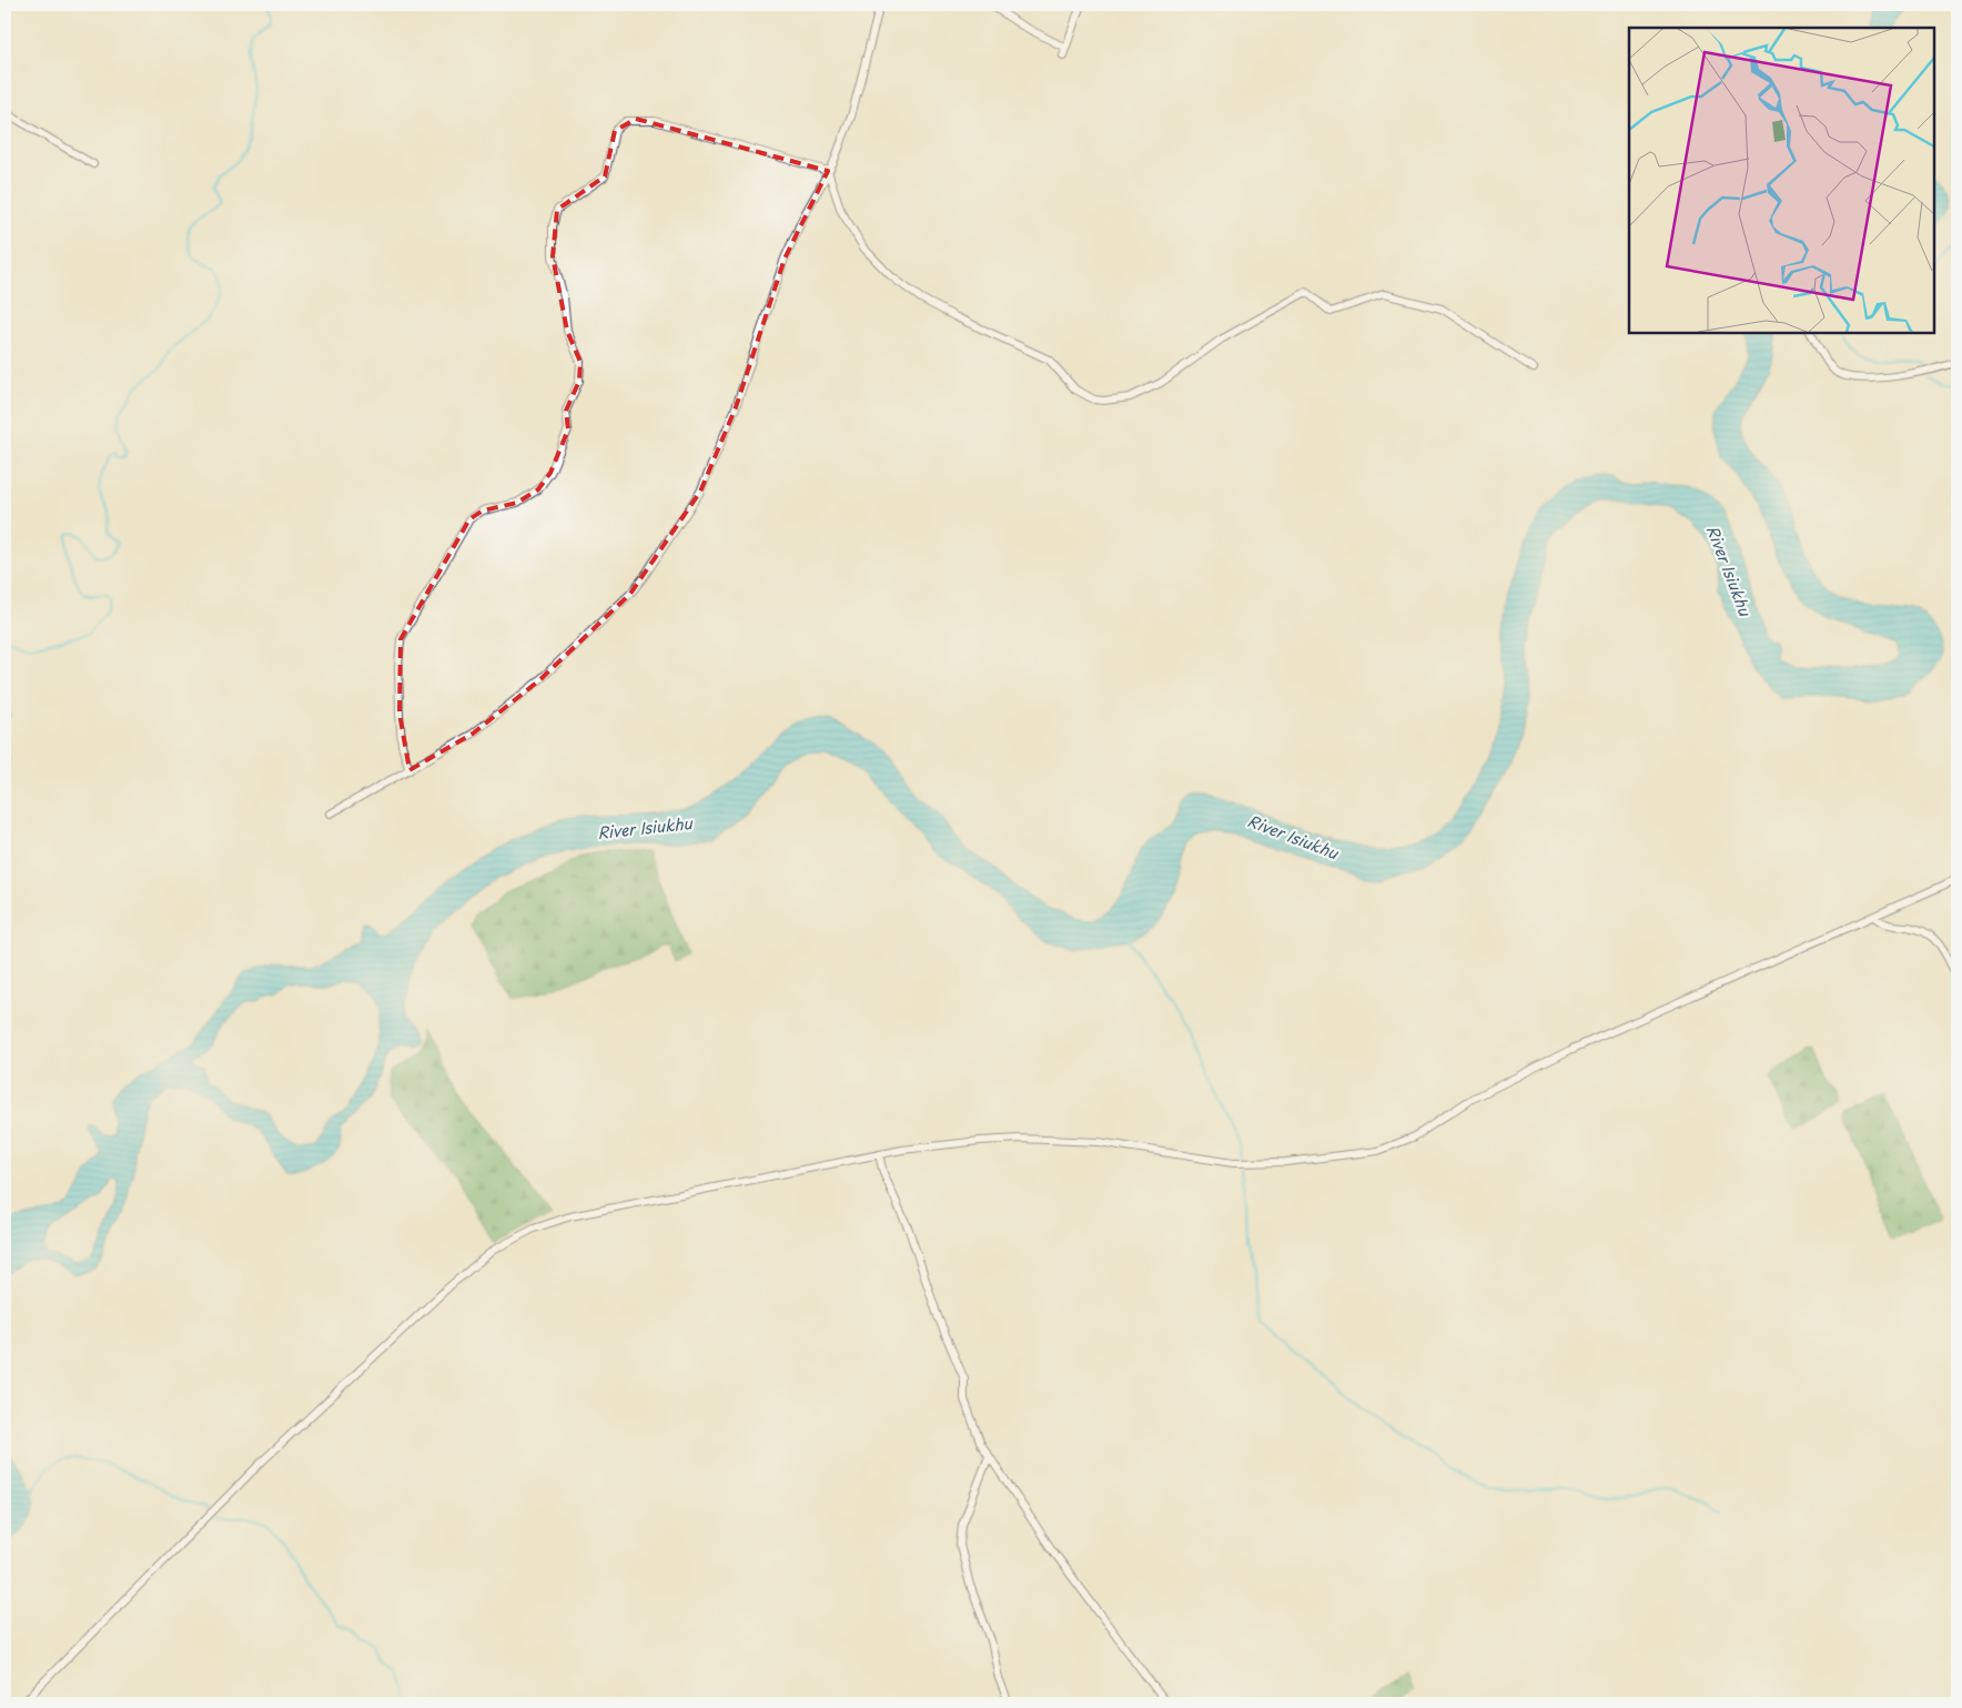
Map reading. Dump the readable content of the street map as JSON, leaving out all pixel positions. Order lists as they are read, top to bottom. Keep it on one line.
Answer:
{"water":["River Isiukhu"]}
